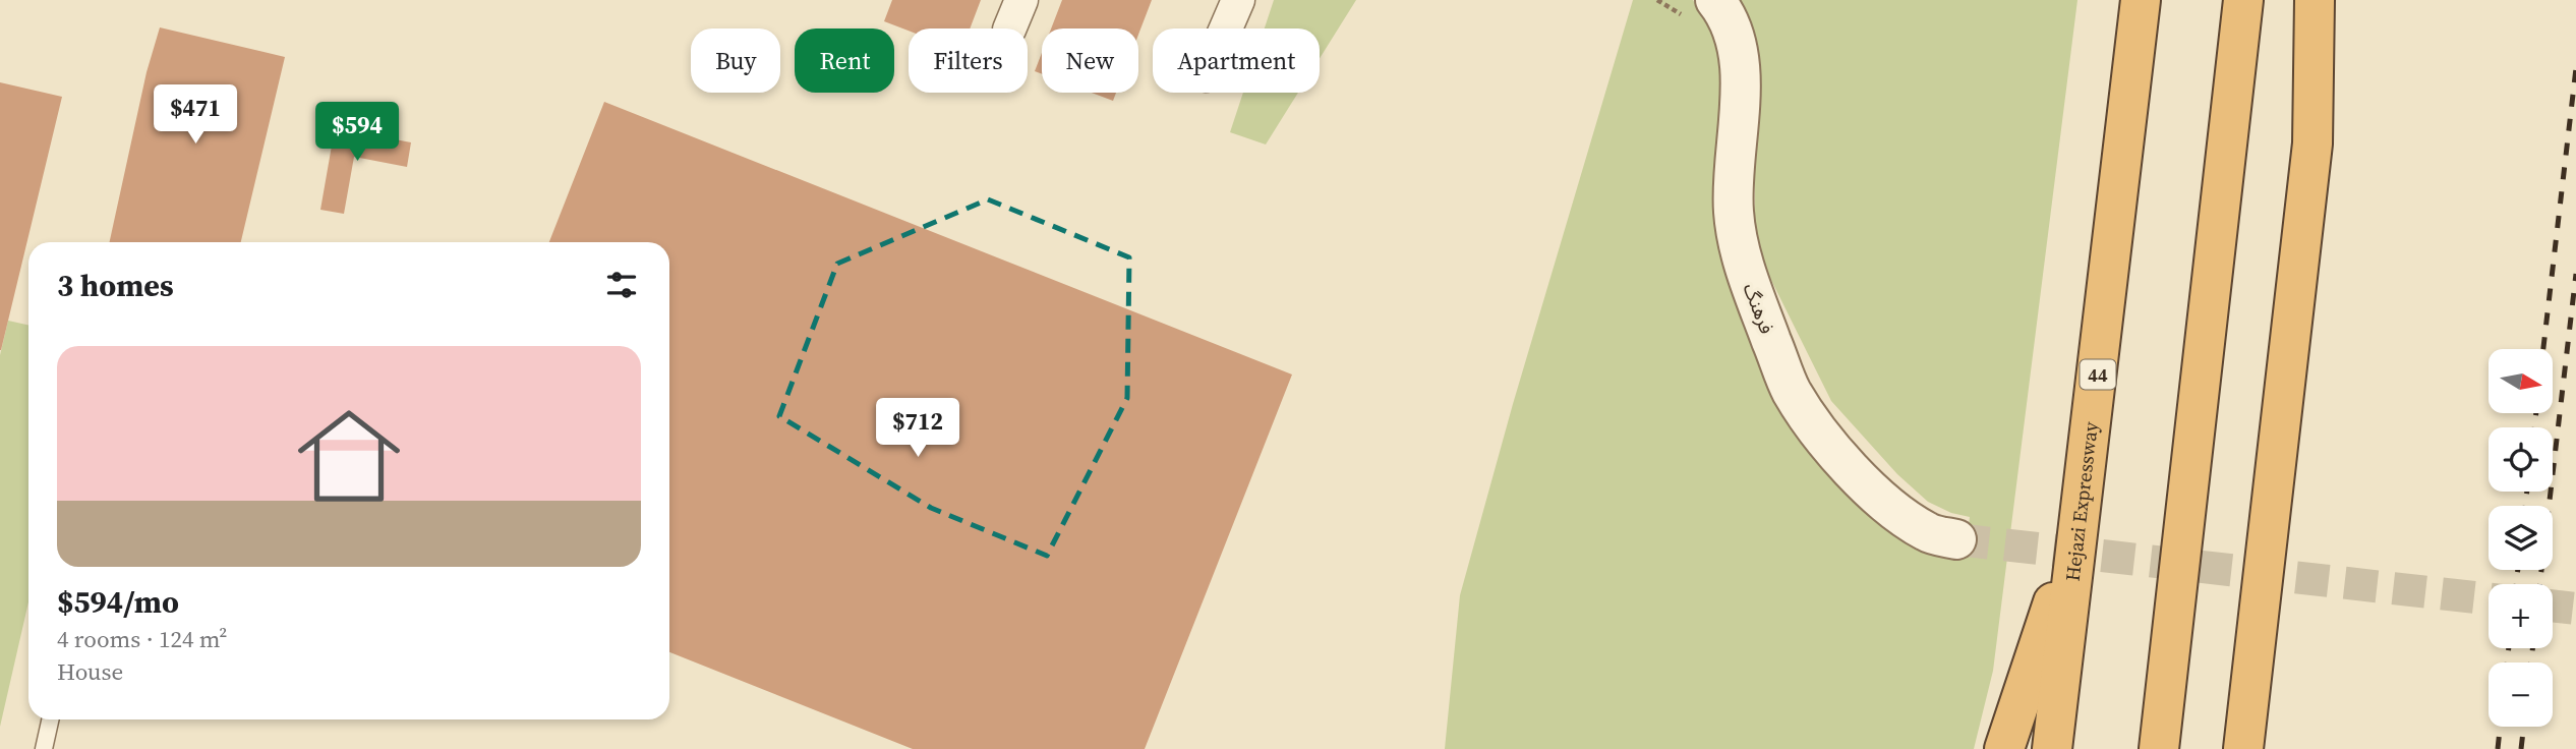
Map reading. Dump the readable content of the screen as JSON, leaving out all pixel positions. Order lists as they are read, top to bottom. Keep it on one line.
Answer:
{"streets":{"highway":["44","Hejazi Expressway"],"street":["فرهنگ"]},"north":"right","page":{"chip":["Buy","Rent","Filters","New","Apartment"],"price":["$471","$594","$712"],"heading":"3 homes","list":[{"name":"$594/mo","note":"4 rooms · 124 m² · House"}],"map_buttons":["+","−"]}}
